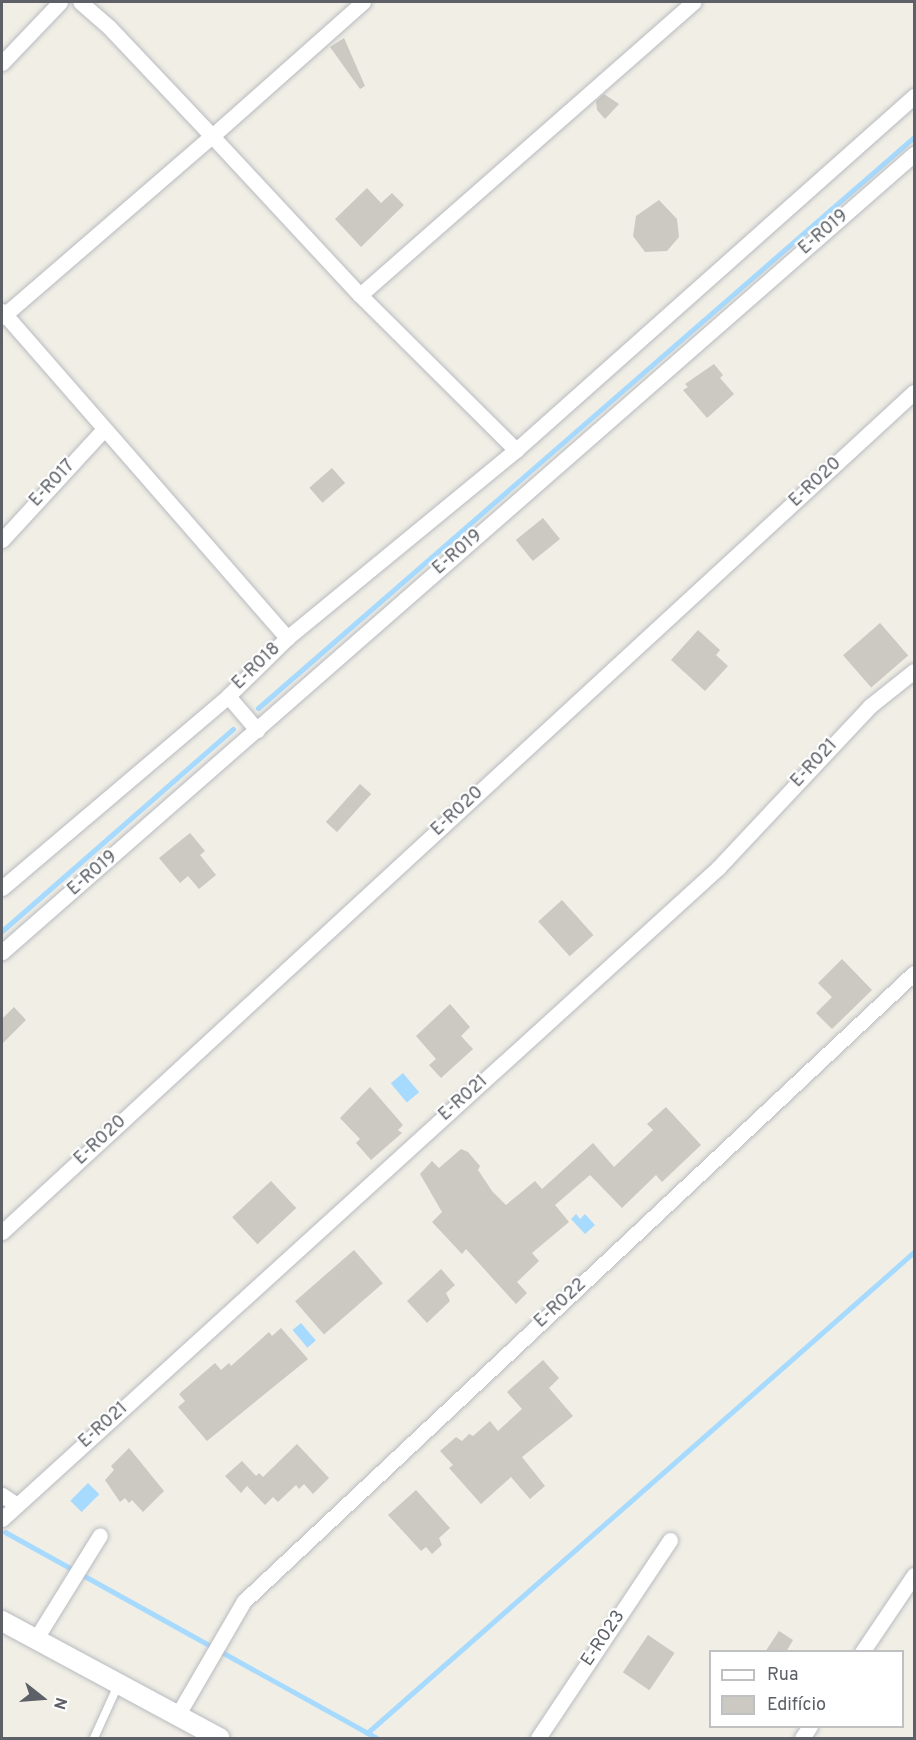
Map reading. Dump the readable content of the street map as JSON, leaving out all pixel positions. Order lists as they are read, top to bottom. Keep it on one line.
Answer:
{"streets":{"street":["E-R019","E-R020","E-R017","E-R018","E-R021","E-R022","E-R023"]},"legend":["Rua","Edifício"],"north":"right"}
